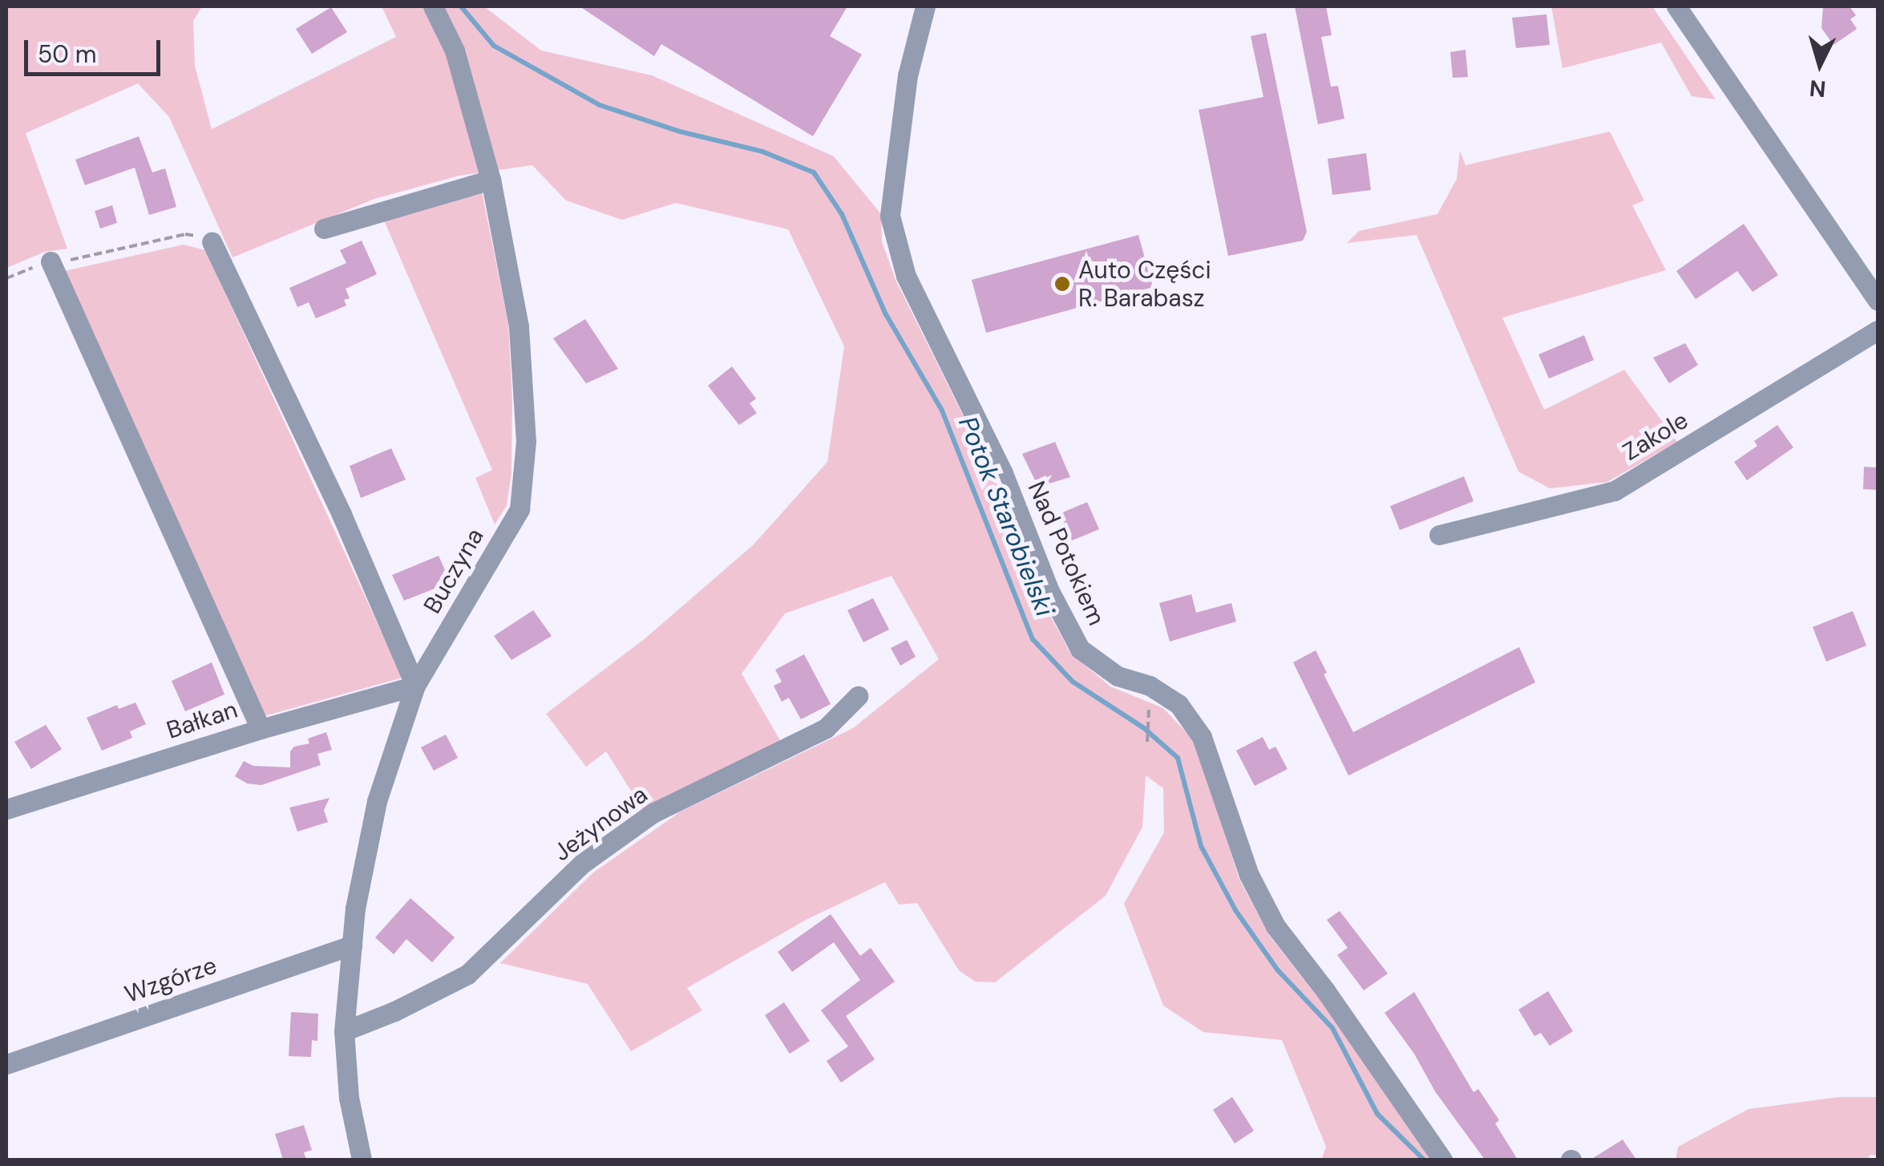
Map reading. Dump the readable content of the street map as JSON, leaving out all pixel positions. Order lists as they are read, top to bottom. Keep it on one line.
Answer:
{"streets":{"street":["Zakole","Nad Potokiem","Buczyna","Bałkan","Jeżynowa","Wzgórze"]},"crossings":[["Buczyna","Bałkan"],["Buczyna","Jeżynowa"],["Buczyna","Wzgórze"]],"water":["Potok Starobielski"],"places":["Auto Części R. Barabasz"],"scale_bar":"50 m","north":"bottom"}
